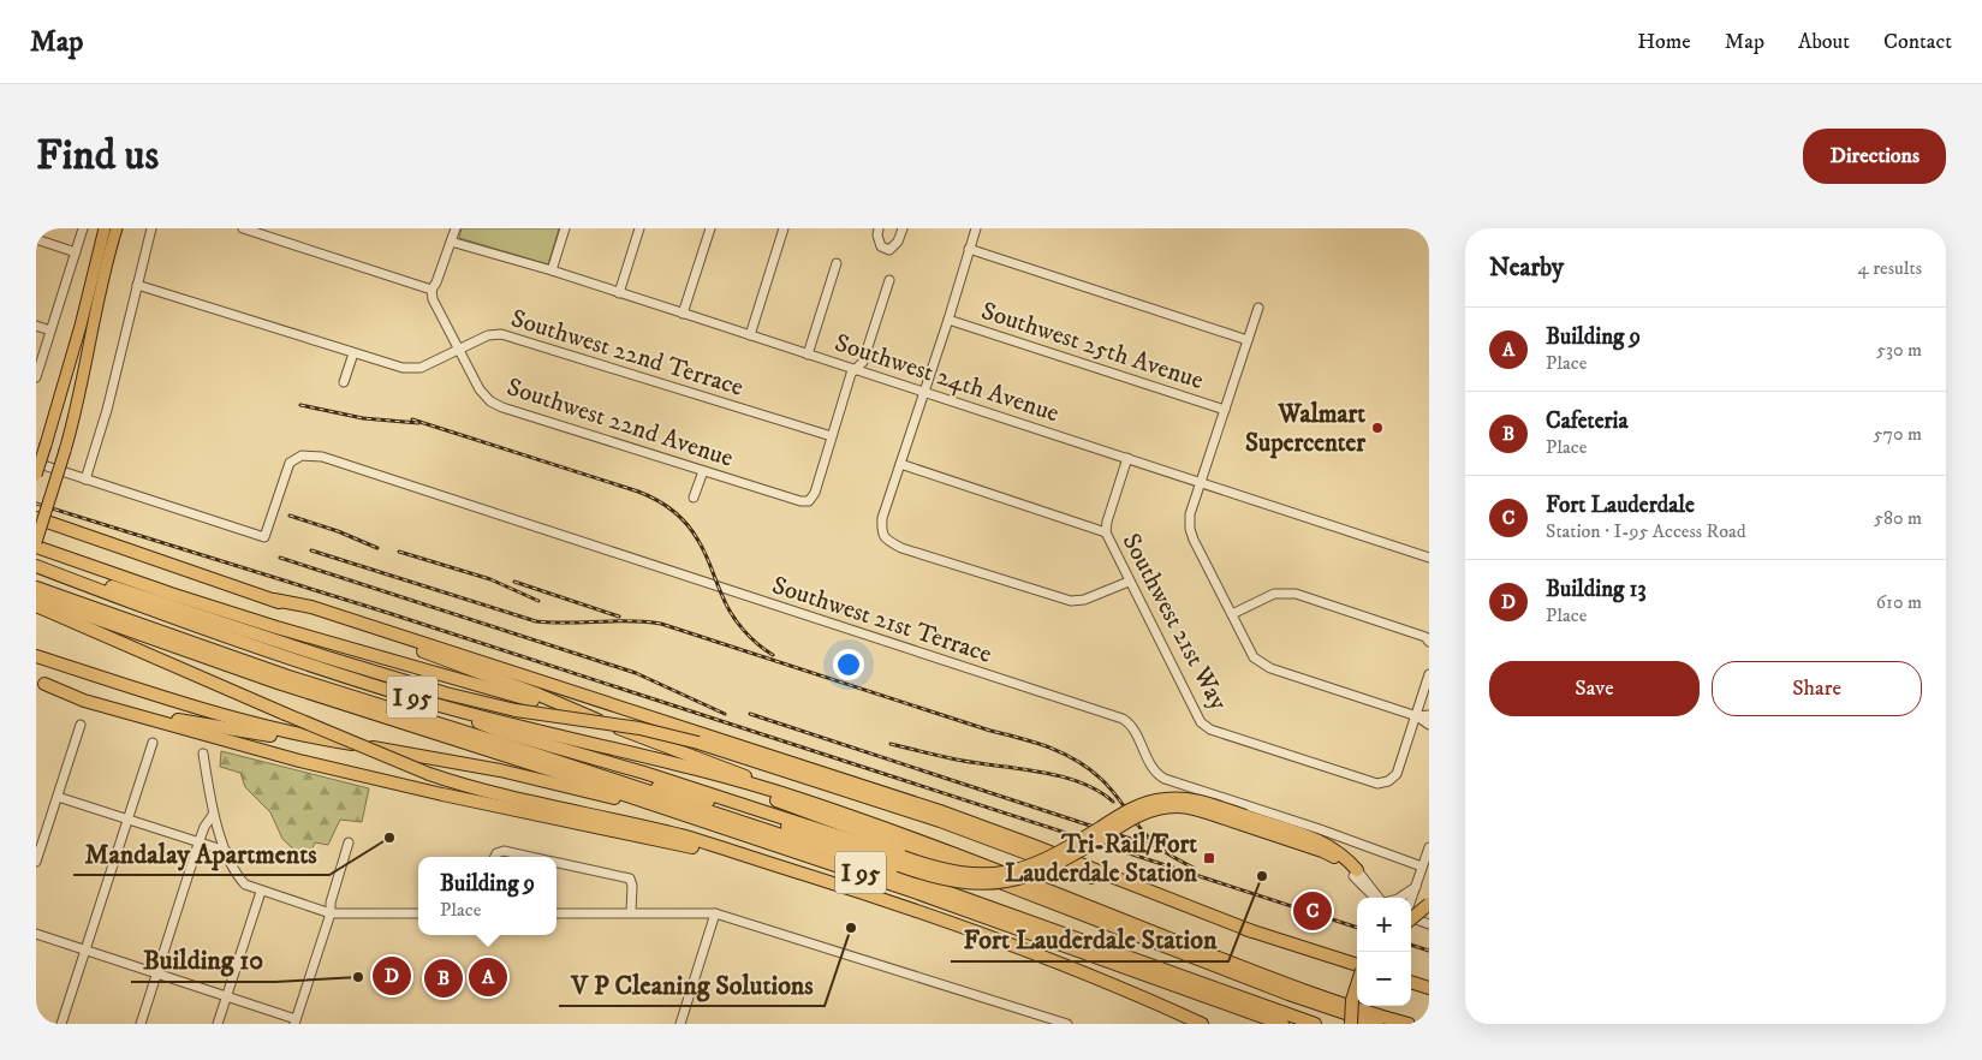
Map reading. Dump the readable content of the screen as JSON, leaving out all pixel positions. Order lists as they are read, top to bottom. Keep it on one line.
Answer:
{"streets":{"highway":["I 95"],"street":["Southwest 25th Avenue","Southwest 22nd Terrace","Southwest 24th Avenue","Southwest 22nd Avenue","Southwest 21st Terrace","Southwest 21st Way"]},"crossings":[["Southwest 22nd Terrace","Southwest 22nd Avenue"],["Southwest 24th Avenue","Southwest 21st Way"]],"places":{"other":["Walmart Supercenter","Mandalay Apartments","Fort Lauderdale Station","V P Cleaning Solutions","Building 10"],"transit":["Tri-Rail/Fort Lauderdale Station"]},"page":{"header":"Map","nav":["Home","Map","About","Contact"],"buttons":["Directions",["Save","Share"]],"title":"Find us","heading":["Nearby","4 results"],"list":[{"mark":"A","name":"Building 9","note":"Place","value":"530 m"},{"mark":"B","name":"Cafeteria","note":"Place","value":"570 m"},{"mark":"C","name":"Fort Lauderdale","note":"Station · I-95 Access Road","value":"580 m"},{"mark":"D","name":"Building 13","note":"Place","value":"610 m"}],"popup":["Building 9","Place"],"pins":["C","D","A","B"],"map_buttons":["+","−"]}}
